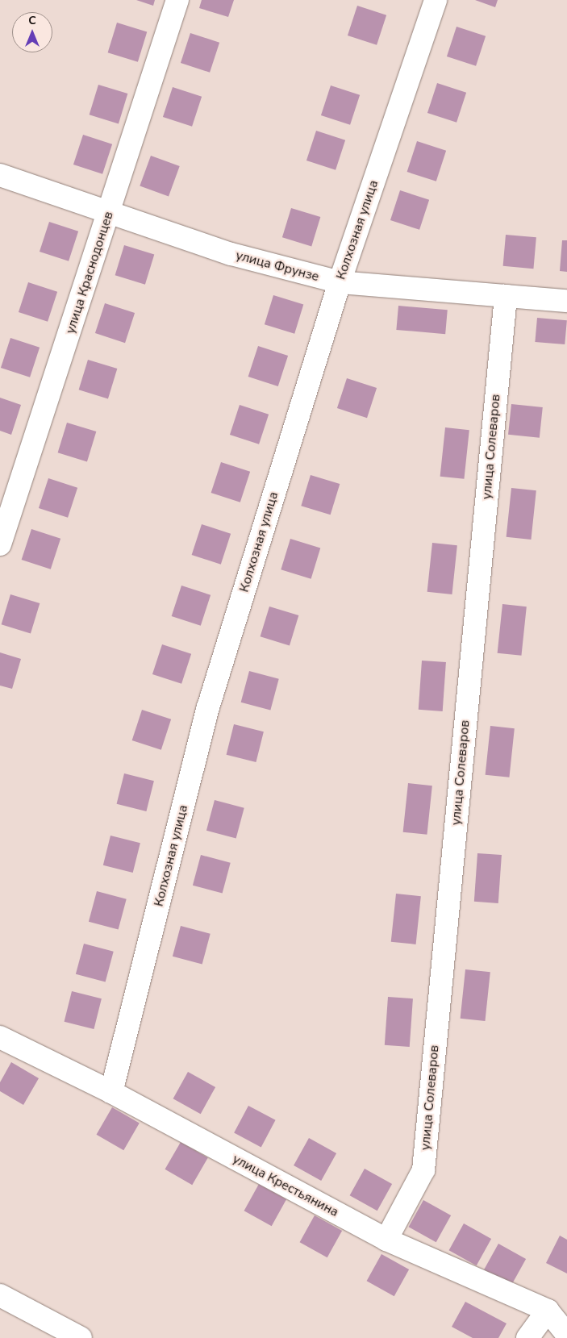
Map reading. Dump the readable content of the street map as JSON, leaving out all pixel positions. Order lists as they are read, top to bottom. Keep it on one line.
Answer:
{"streets":{"street":["Колхозная улица","улица Фрунзе","улица Краснодонцев","улица Солеваров","улица Крестьянина"]},"crossings":[["Колхозная улица","улица Фрунзе"],["Колхозная улица","улица Крестьянина"],["улица Фрунзе","улица Краснодонцев"],["улица Фрунзе","улица Солеваров"],["улица Солеваров","улица Крестьянина"]],"north":"top"}
